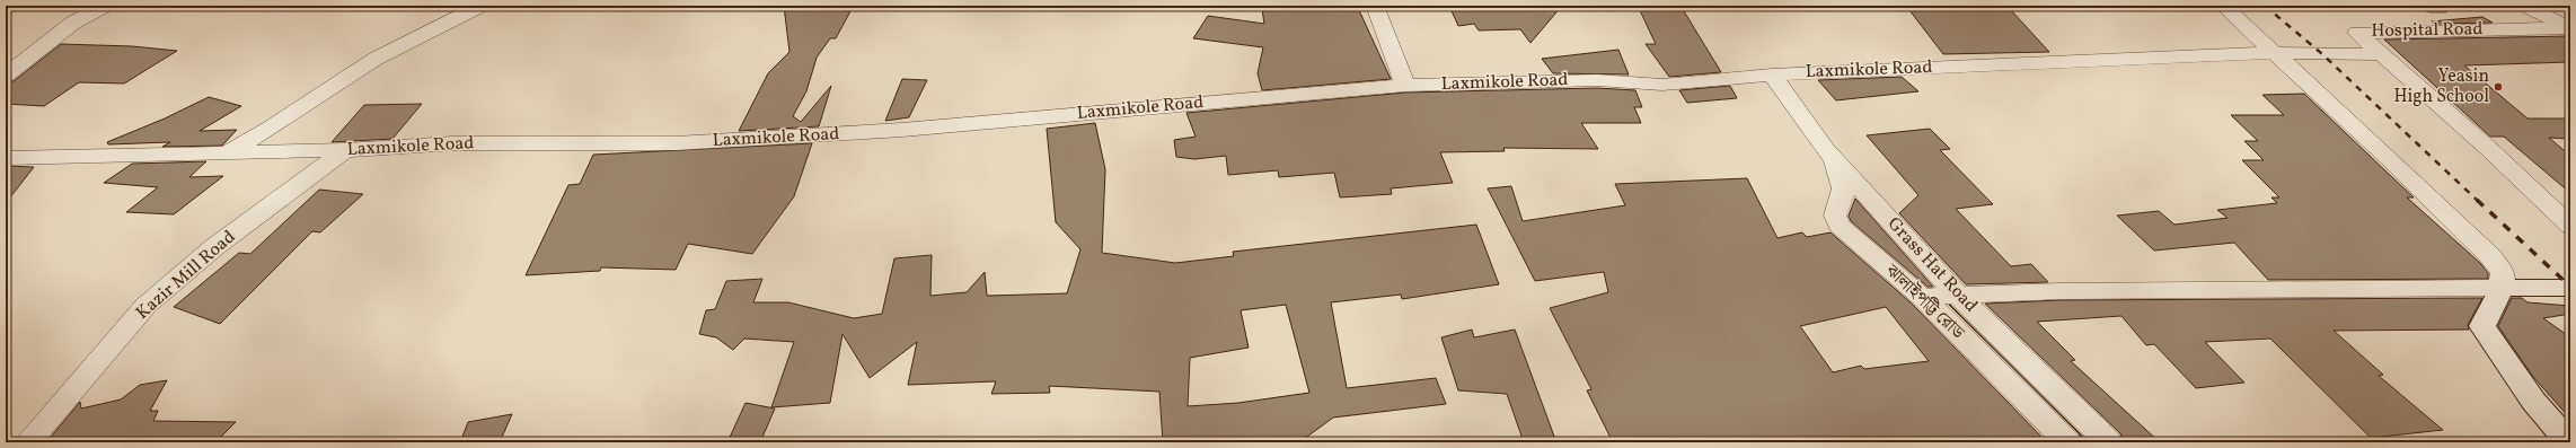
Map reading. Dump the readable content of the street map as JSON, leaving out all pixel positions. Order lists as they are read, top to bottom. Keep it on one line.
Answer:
{"streets":{"street":["Hospital Road","Laxmikole Road","Grass Hat Road","Kazir Mill Road","ঝালাইপট্টি রোড"]},"crossings":[["Hospital Road","Laxmikole Road"],["Laxmikole Road","Grass Hat Road"],["Laxmikole Road","Kazir Mill Road"],["Grass Hat Road","ঝালাইপট্টি রোড"]],"places":["Yeasin High School"]}
